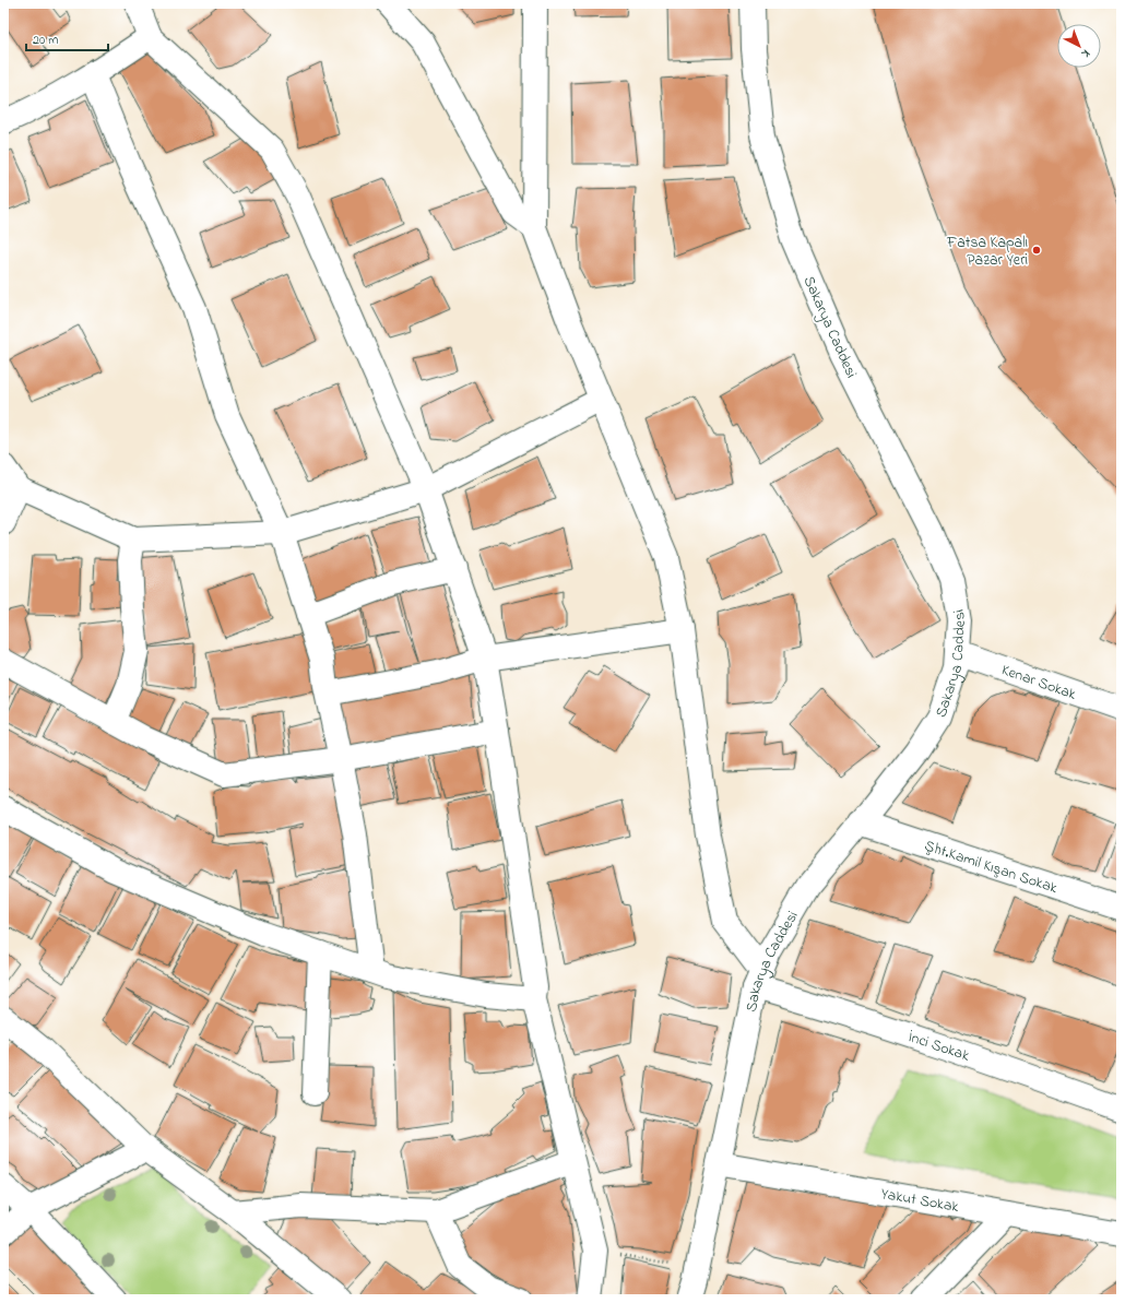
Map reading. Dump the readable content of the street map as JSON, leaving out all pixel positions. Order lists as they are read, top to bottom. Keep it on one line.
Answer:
{"streets":{"street":["Sakarya Caddesi","Kenar Sokak","Şht.Kamil Kışan Sokak","İnci Sokak","Yakut Sokak"]},"crossings":[["Sakarya Caddesi","Kenar Sokak"],["Sakarya Caddesi","Şht.Kamil Kışan Sokak"],["Sakarya Caddesi","İnci Sokak"],["Sakarya Caddesi","Yakut Sokak"]],"places":["Fatsa Kapalı Pazar Yeri"],"scale_bar":"20 m","north":"bottom right"}
